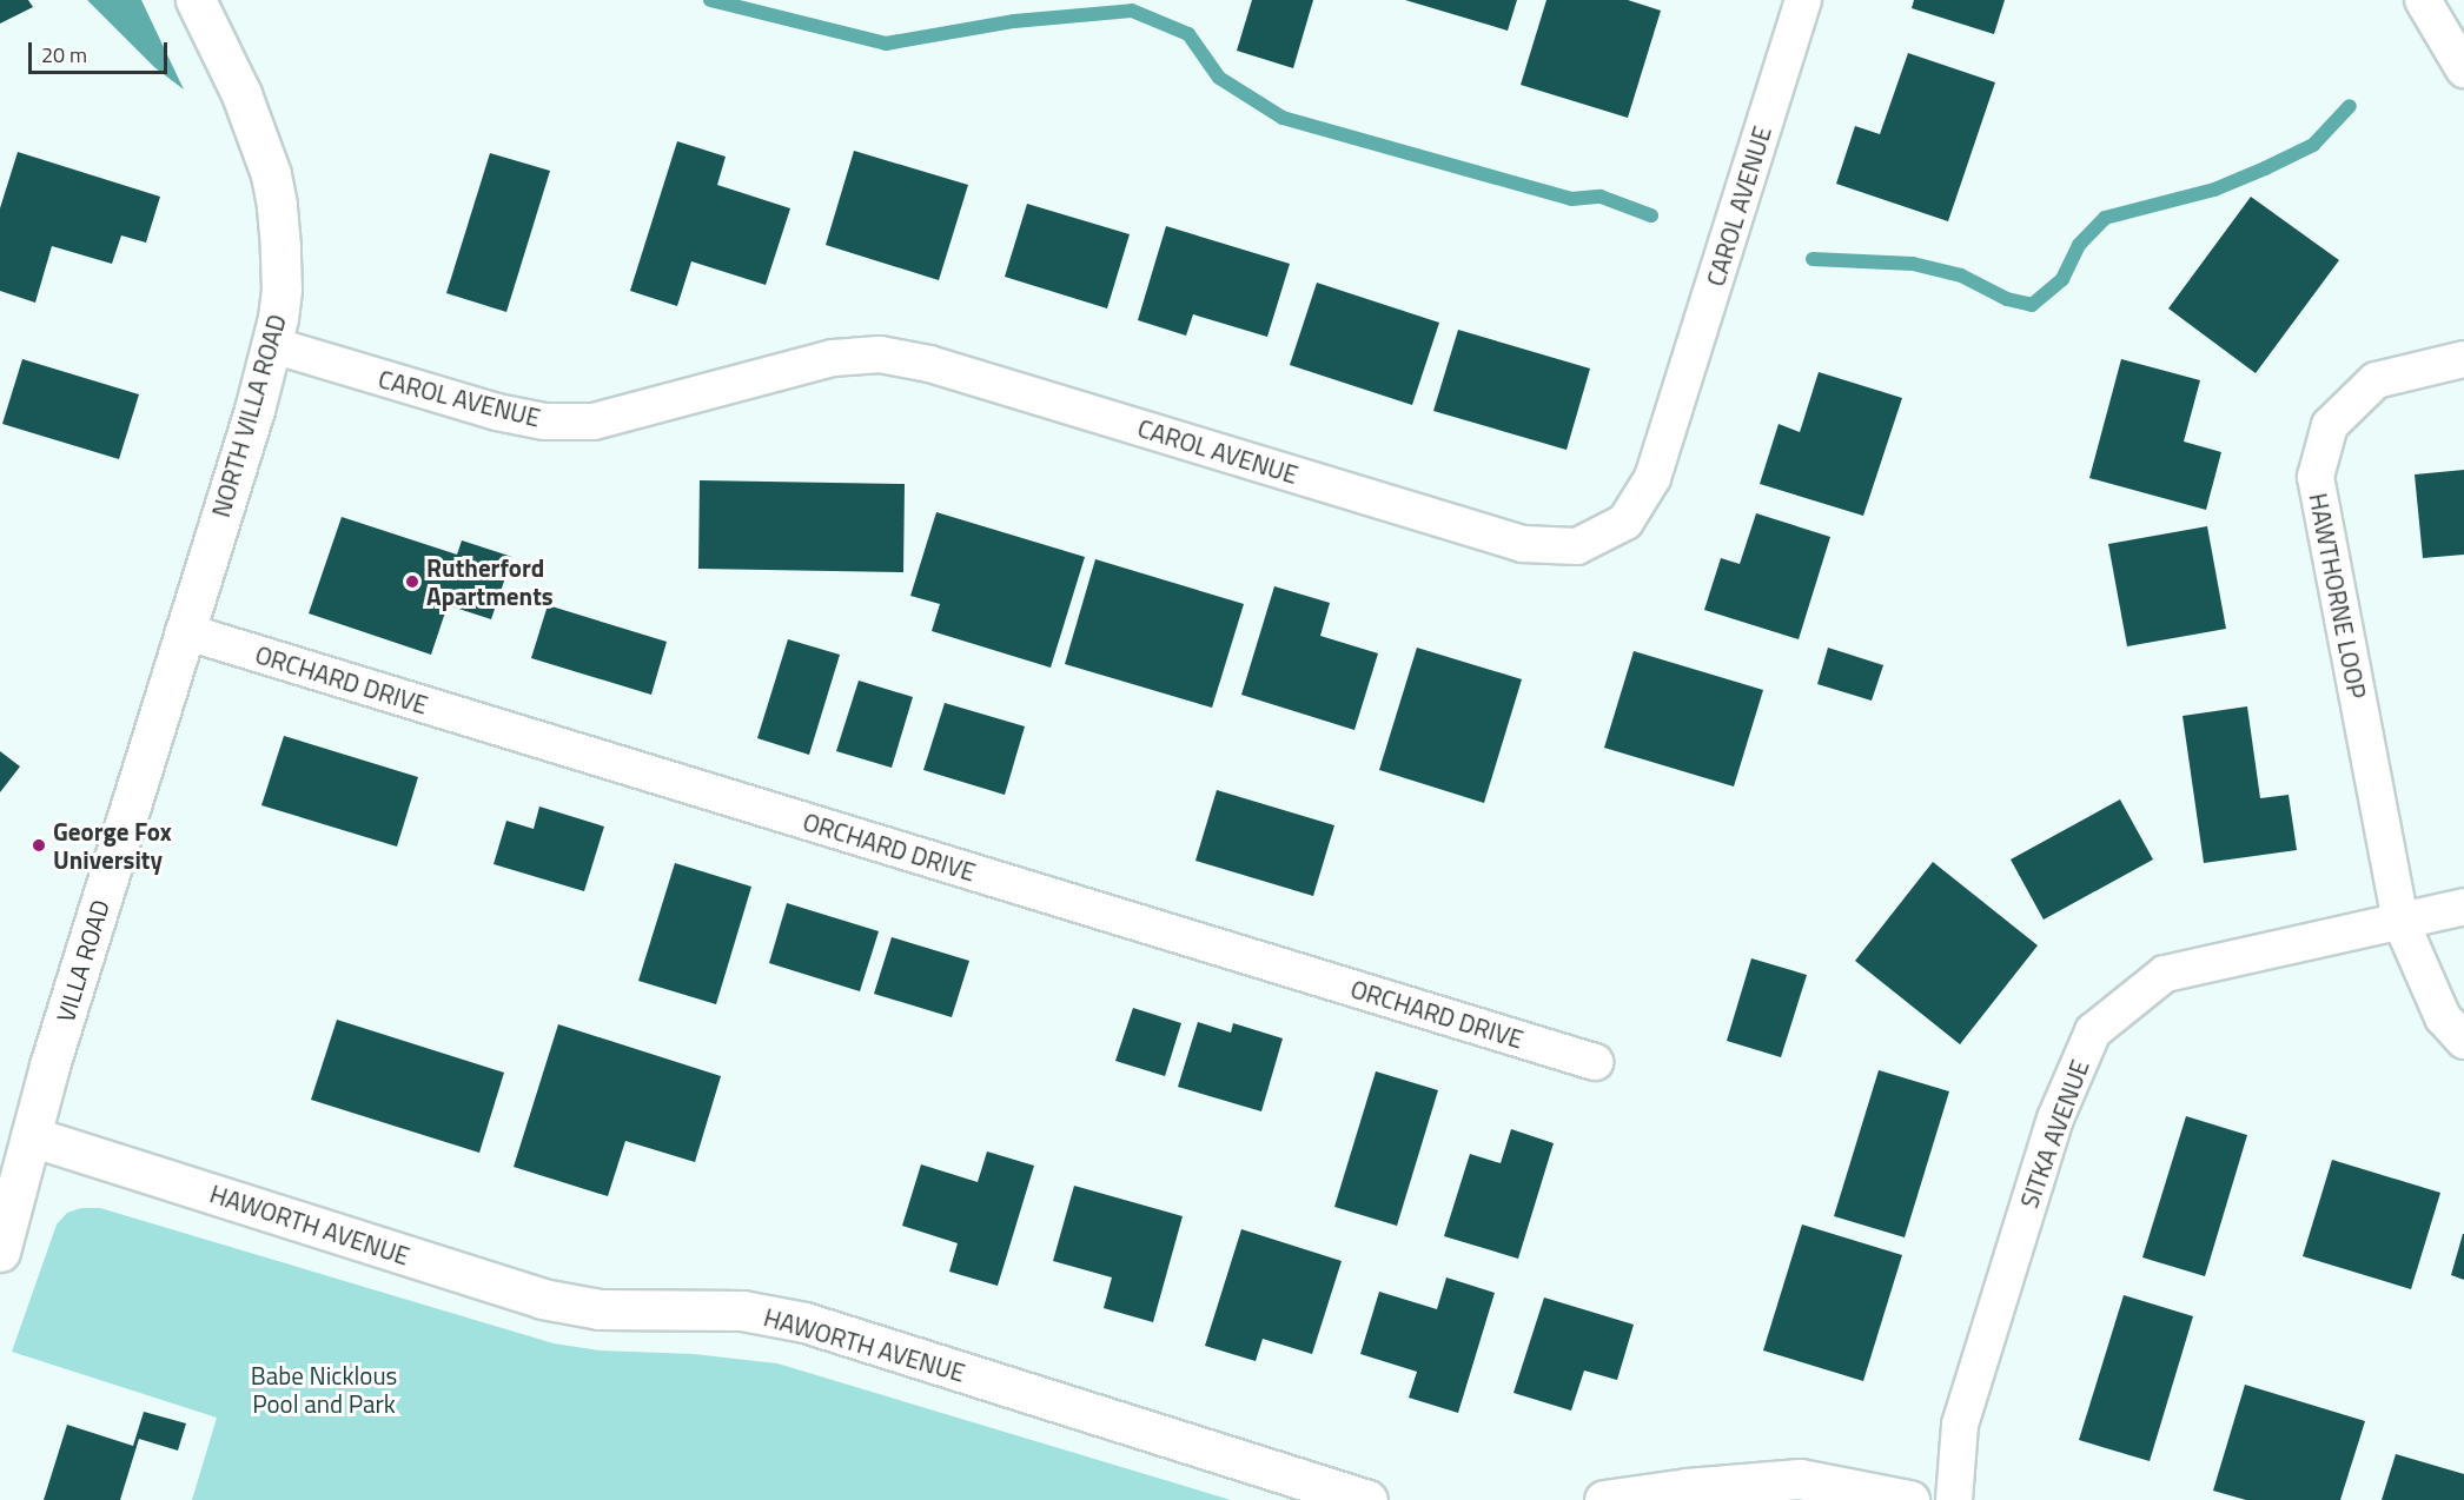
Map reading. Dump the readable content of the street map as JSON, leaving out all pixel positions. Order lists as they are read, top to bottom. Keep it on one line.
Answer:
{"streets":{"street":["CAROL AVENUE","NORTH VILLA ROAD","HAWTHORNE LOOP","ORCHARD DRIVE","VILLA ROAD","SITKA AVENUE","HAWORTH AVENUE"]},"crossings":[["CAROL AVENUE","NORTH VILLA ROAD"],["NORTH VILLA ROAD","ORCHARD DRIVE"],["NORTH VILLA ROAD","VILLA ROAD"],["HAWTHORNE LOOP","SITKA AVENUE"],["ORCHARD DRIVE","VILLA ROAD"],["VILLA ROAD","HAWORTH AVENUE"]],"parks":["Babe Nicklous Pool and Park"],"places":["Rutherford Apartments","George Fox University"],"scale_bar":"20 m"}
